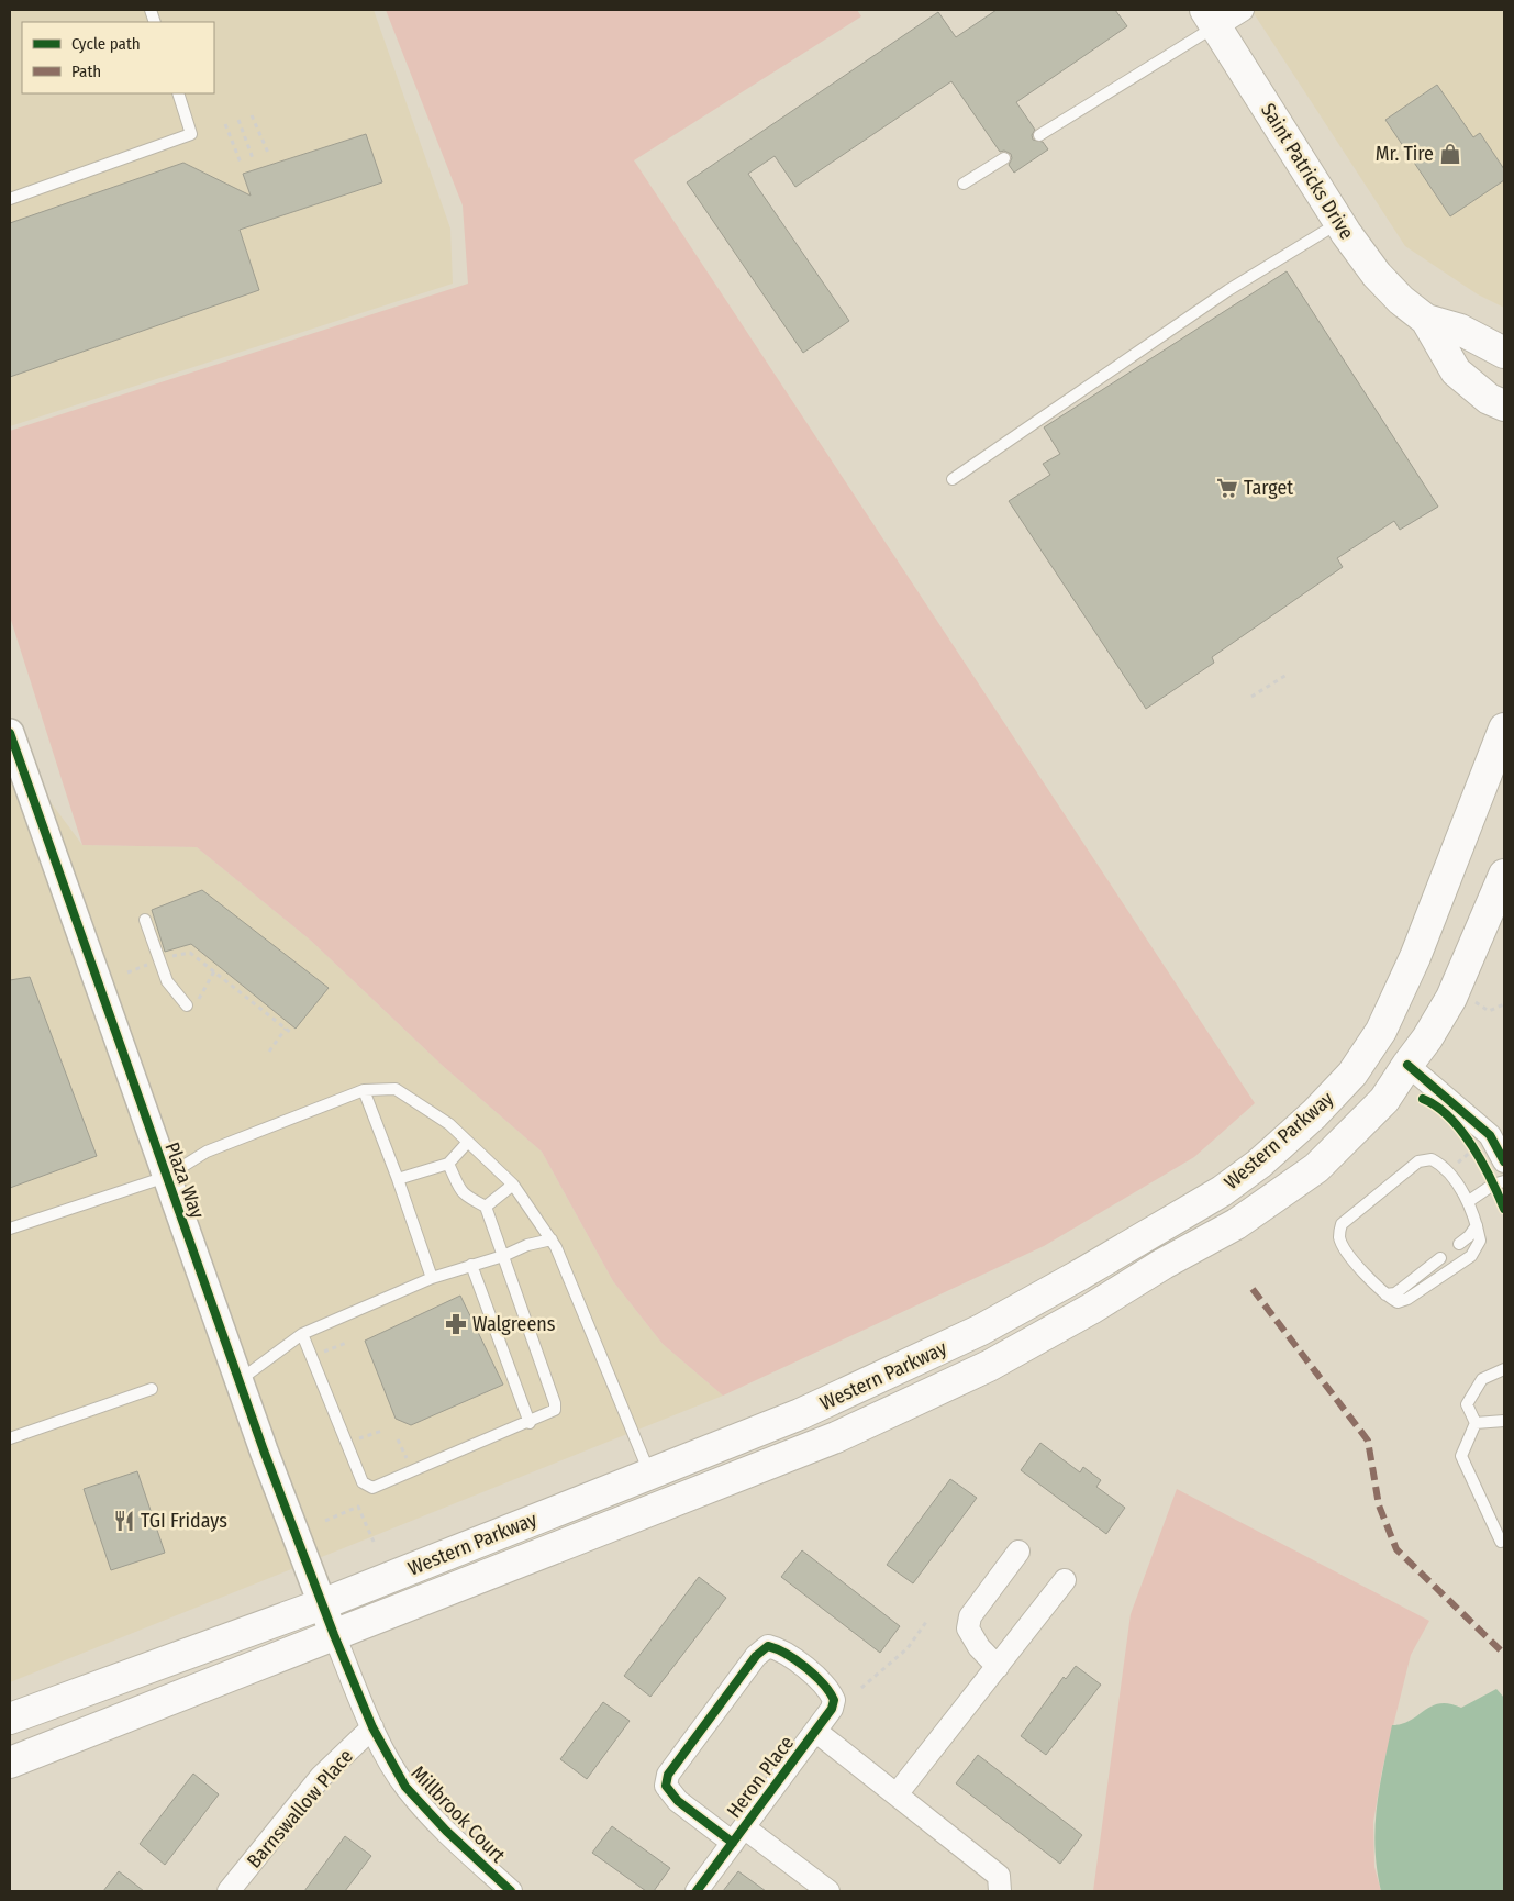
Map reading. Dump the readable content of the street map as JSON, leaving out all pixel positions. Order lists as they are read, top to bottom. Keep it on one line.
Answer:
{"streets":{"main road":["Saint Patricks Drive","Western Parkway"],"street":["Plaza Way","Heron Place","Barnswallow Place","Millbrook Court"]},"crossings":[["Western Parkway","Plaza Way"],["Western Parkway","Millbrook Court"],["Plaza Way","Millbrook Court"],["Barnswallow Place","Millbrook Court"]],"places":{"shop":["Mr. Tire"],"supermarket":["Target"],"pharmacy":["Walgreens"],"restaurant":["TGI Fridays"]},"legend":["Cycle path","Path"]}
